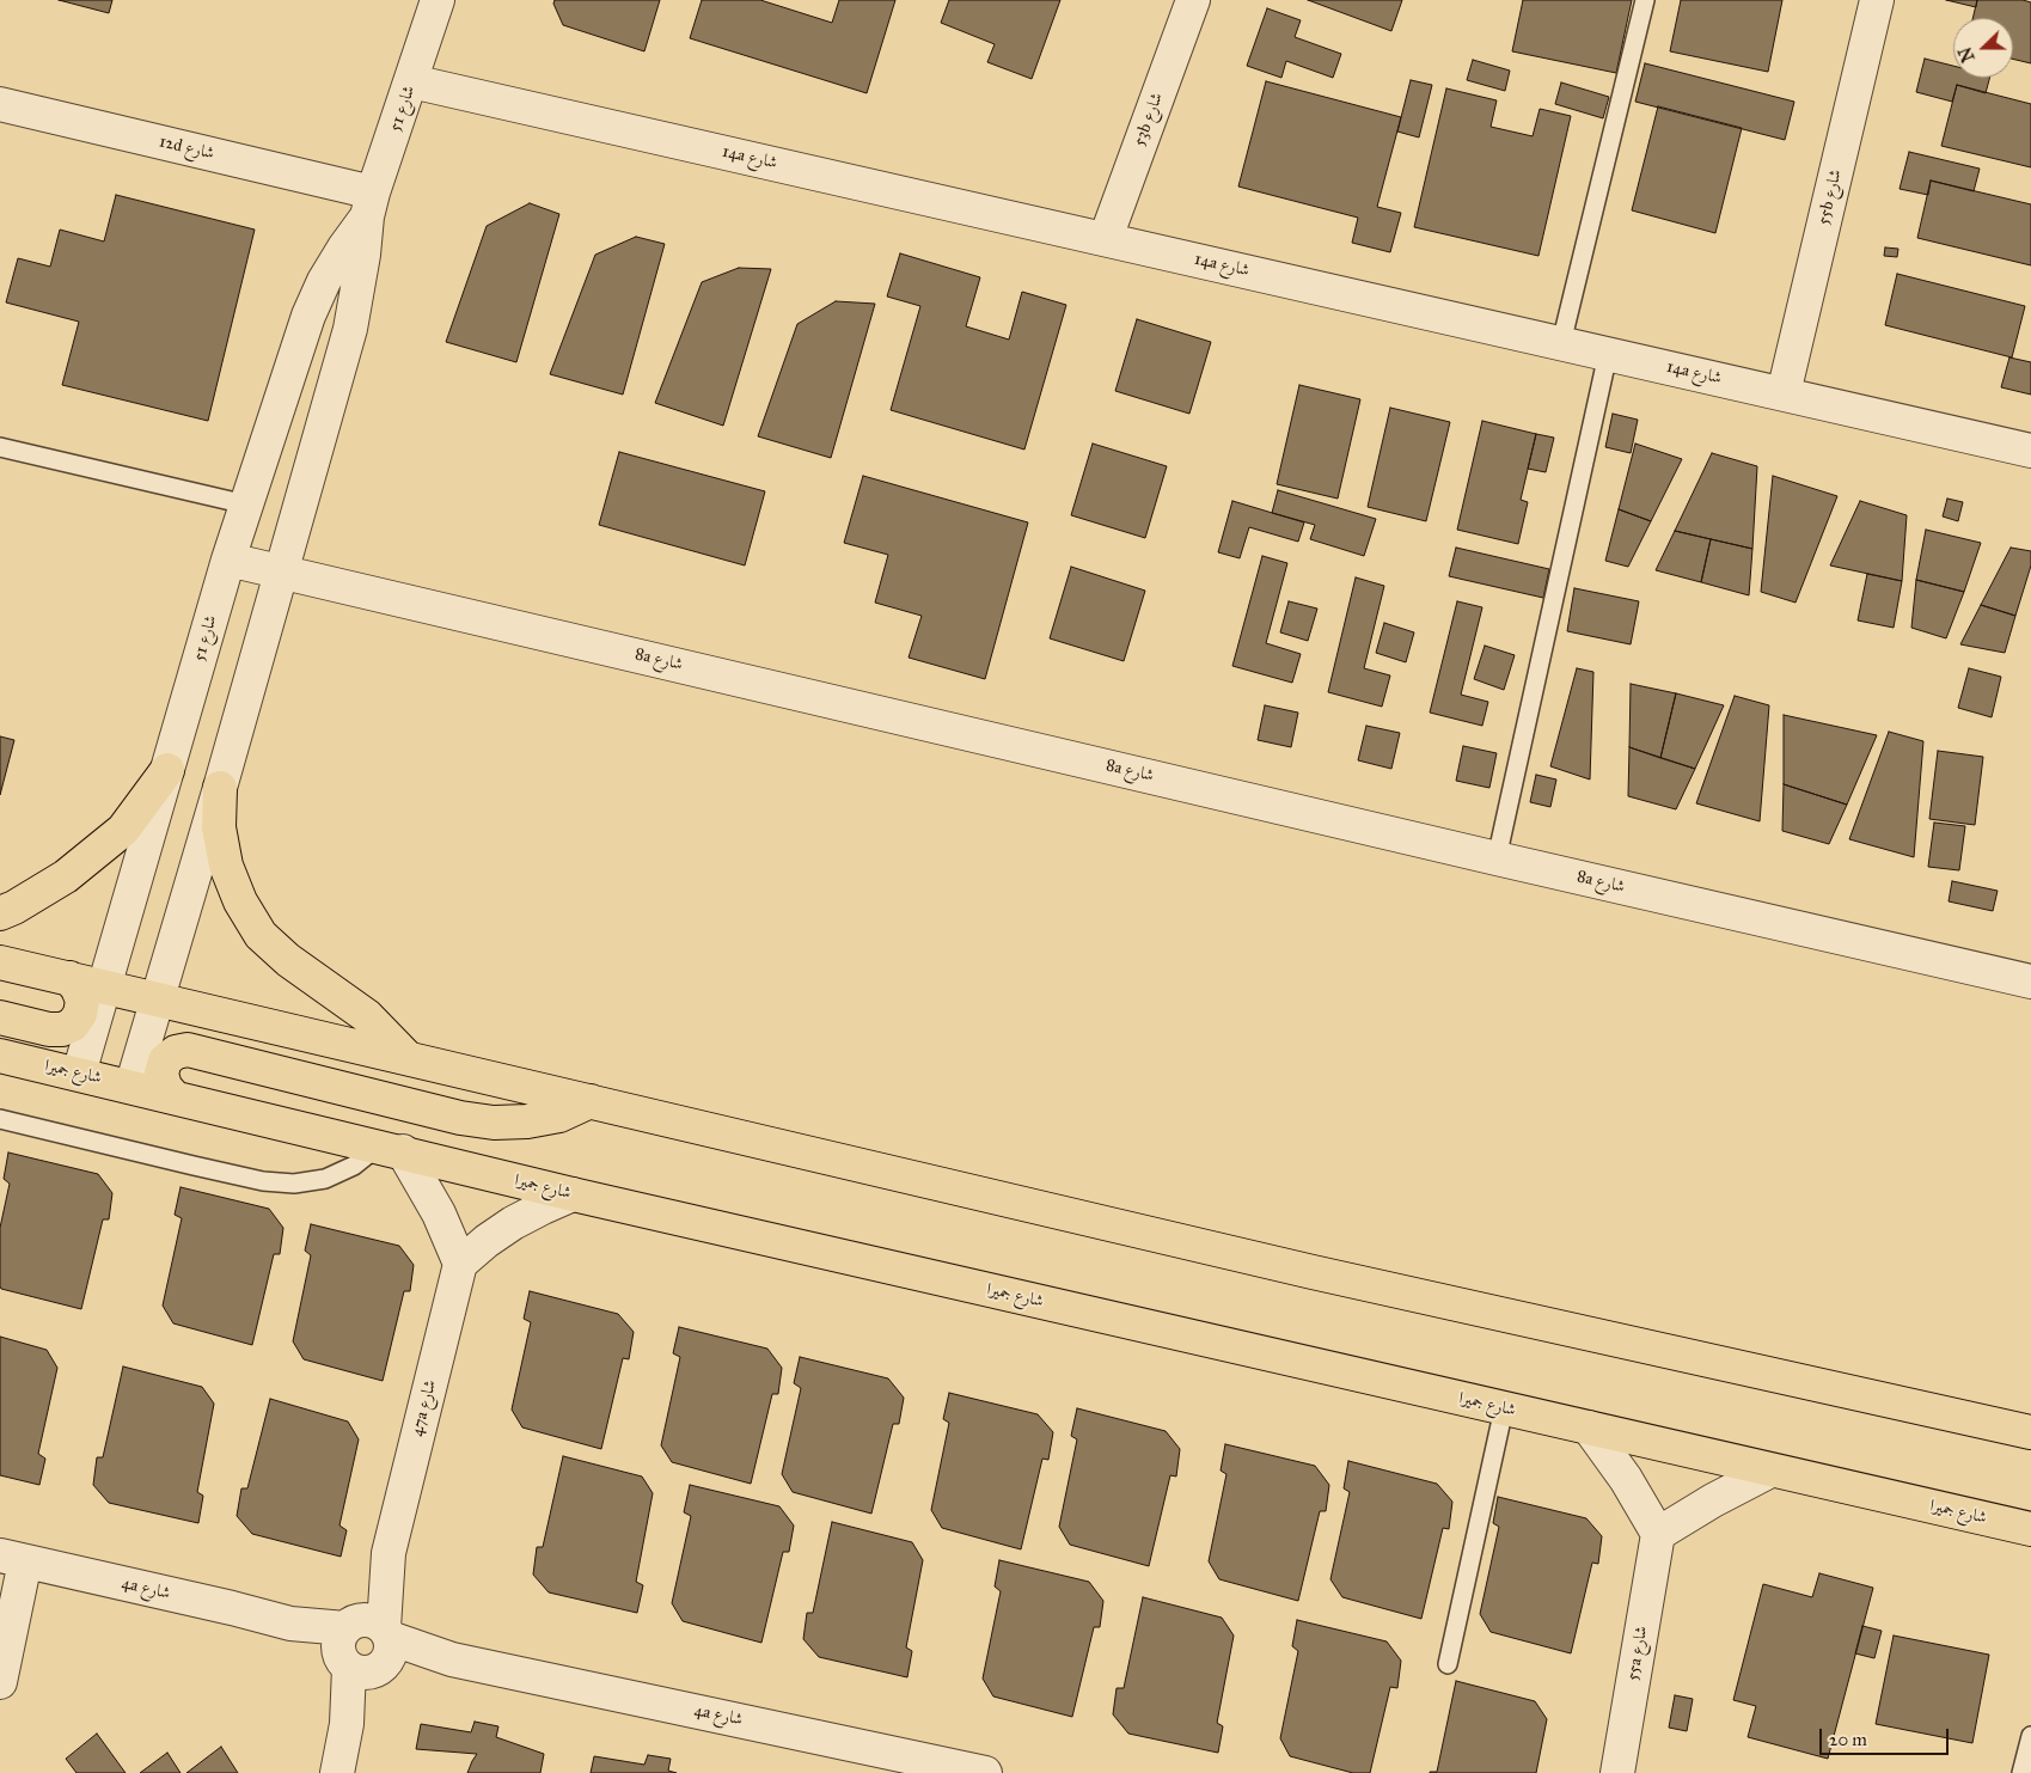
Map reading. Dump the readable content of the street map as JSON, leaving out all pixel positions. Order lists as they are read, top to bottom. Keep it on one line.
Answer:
{"streets":{"main road":["شارع جميرا"],"street":["شارع 51","53b شارع","12d شارع","14a شارع","55b شارع","8a شارع","47a شارع","4a شارع","55a شارع"]},"crossings":[["شارع 51","12d شارع"],["شارع 51","14a شارع"],["شارع 51","8a شارع"],["شارع 51","شارع جميرا"],["53b شارع","14a شارع"],["14a شارع","55b شارع"],["47a شارع","4a شارع"]],"scale_bar":"20 m","north":"left"}
